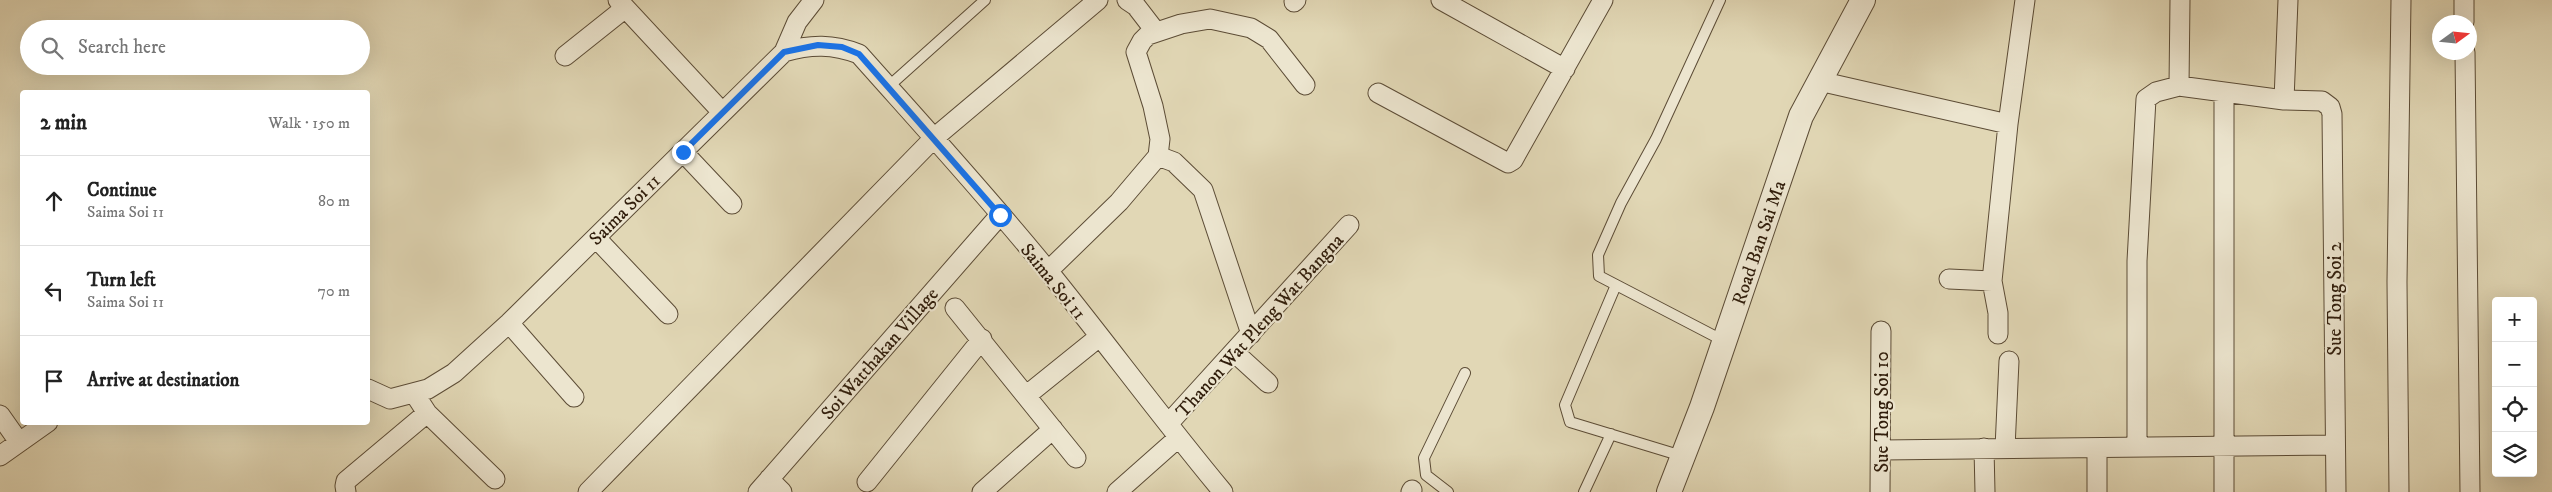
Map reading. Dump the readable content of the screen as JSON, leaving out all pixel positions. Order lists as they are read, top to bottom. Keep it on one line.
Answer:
{"streets":{"street":["Saima Soi 11","Road Ban Sai Ma","Sue Tong Soi 2","Thanon Wat Pleng Wat Bangna","Soi Watthakan Village","Sue Tong Soi 10"]},"crossings":[["Saima Soi 11","Thanon Wat Pleng Wat Bangna"],["Saima Soi 11","Soi Watthakan Village"]],"north":"right","page":{"search":"Search here","heading":["2 min","Walk · 150 m"],"list":[["Continue","Saima Soi 11","80 m"],["Turn left","Saima Soi 11","70 m"],"Arrive at destination"],"map_buttons":["+","−"]}}
